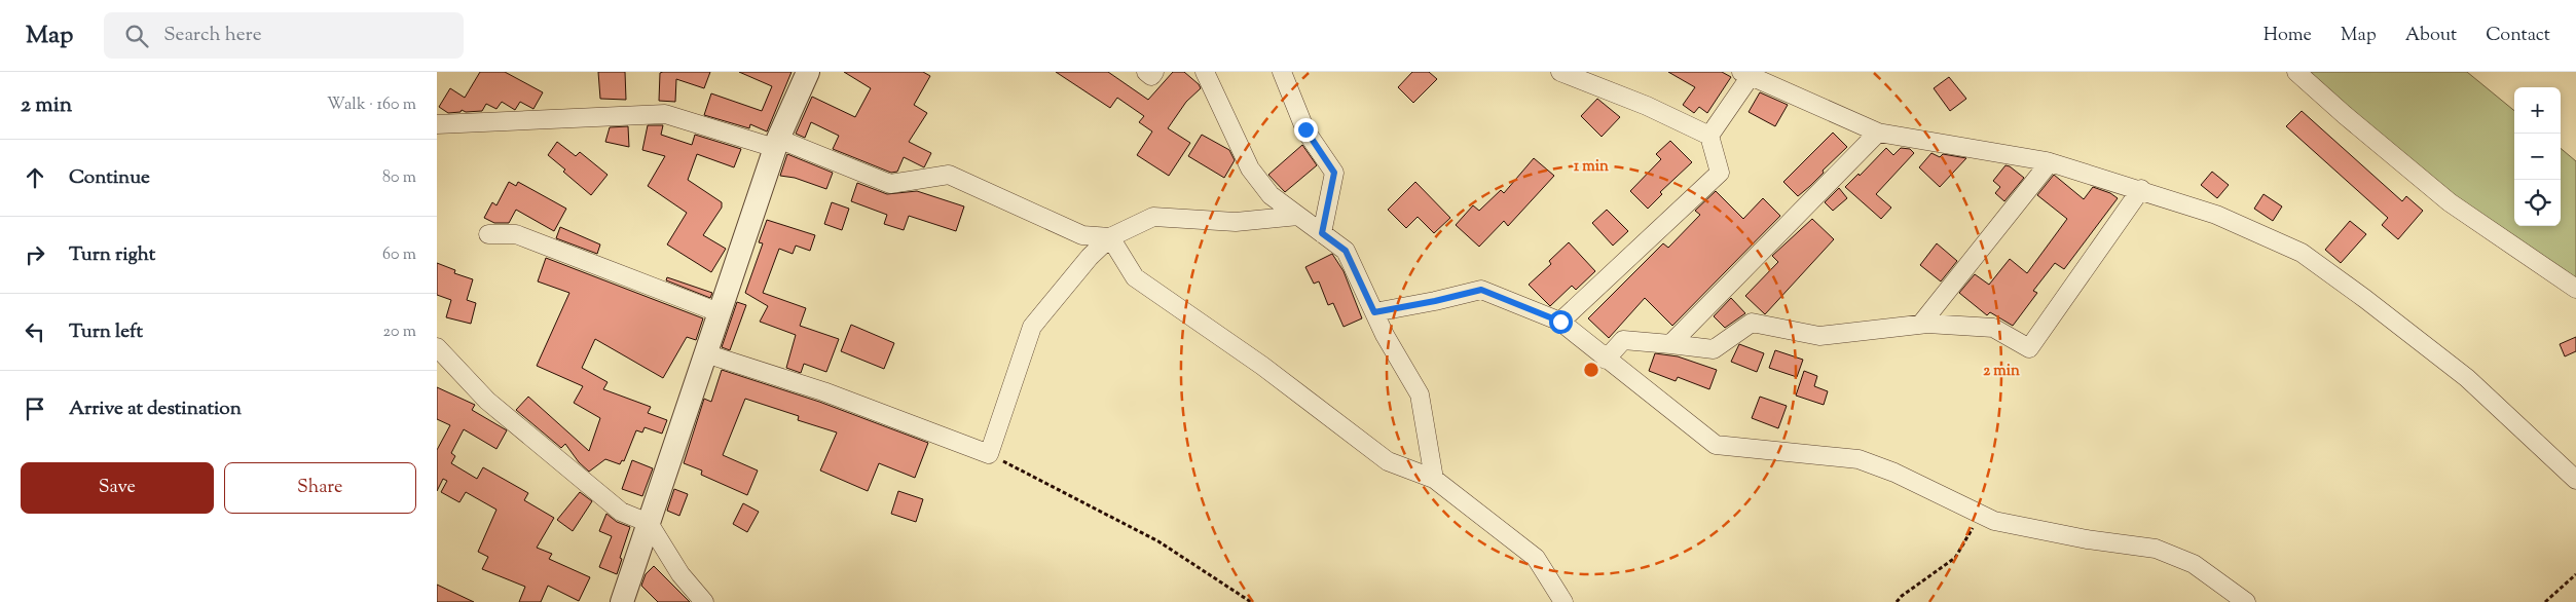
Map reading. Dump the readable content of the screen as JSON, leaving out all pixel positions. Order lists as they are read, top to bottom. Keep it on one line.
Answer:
{"page":{"header":"Map","search":"Search here","nav":["Home","Map","About","Contact"],"heading":["2 min","Walk · 160 m"],"map_buttons":["+","−"],"list":[["Continue","80 m"],["Turn right","60 m"],["Turn left","20 m"],"Arrive at destination"],"buttons":["Save","Share"]},"rings":["1 min","2 min"]}
